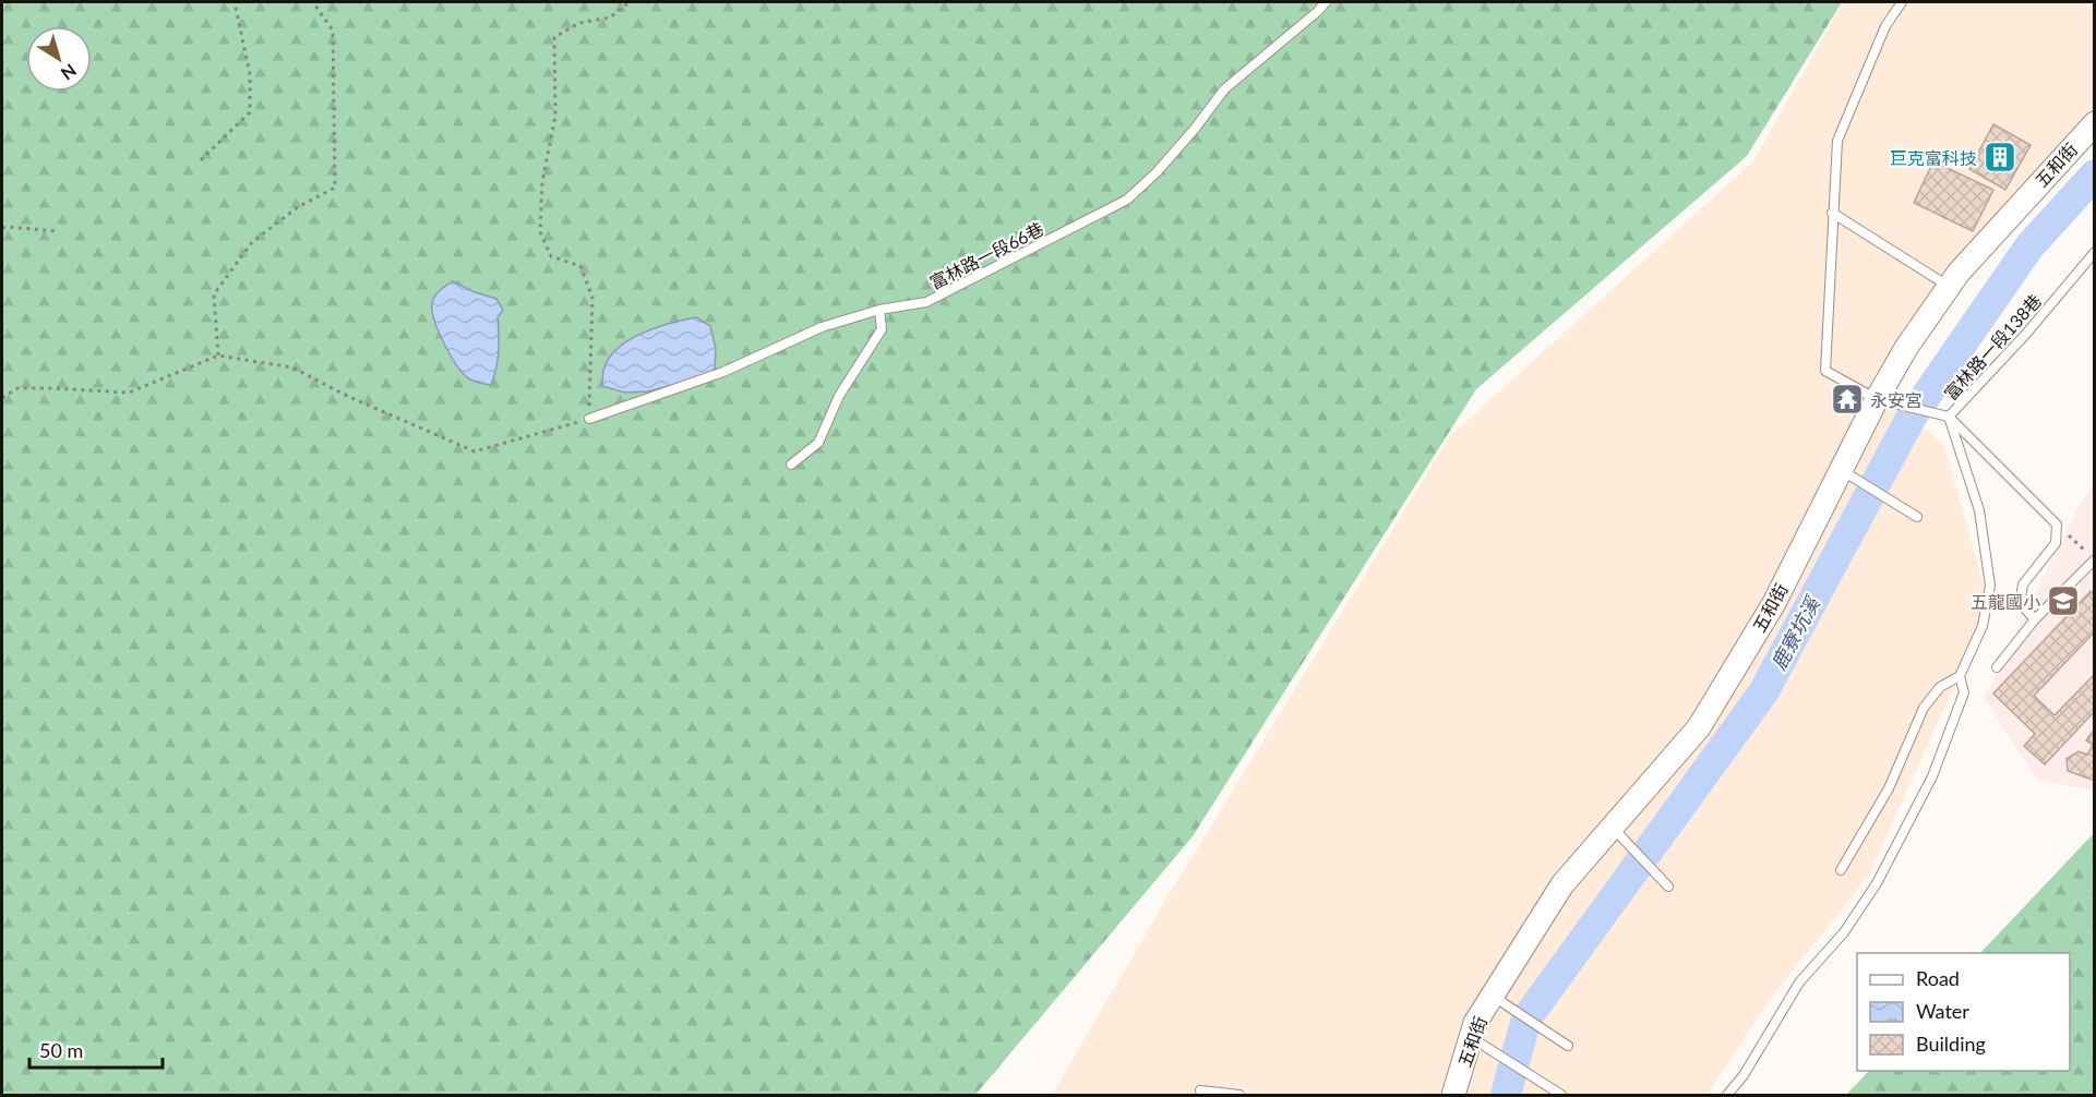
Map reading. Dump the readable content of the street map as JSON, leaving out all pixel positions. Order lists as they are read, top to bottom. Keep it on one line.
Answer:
{"streets":{"street":["五和街"],"lane":["富林路一段66巷","富林路一段138巷"]},"water":["鹿寮坑溪"],"places":{"building":["巨克富科技"],"temple":["永安宮"],"school or university":["五龍國小"]},"legend":["Road","Water","Building"],"scale_bar":"50 m","north":"bottom right"}
